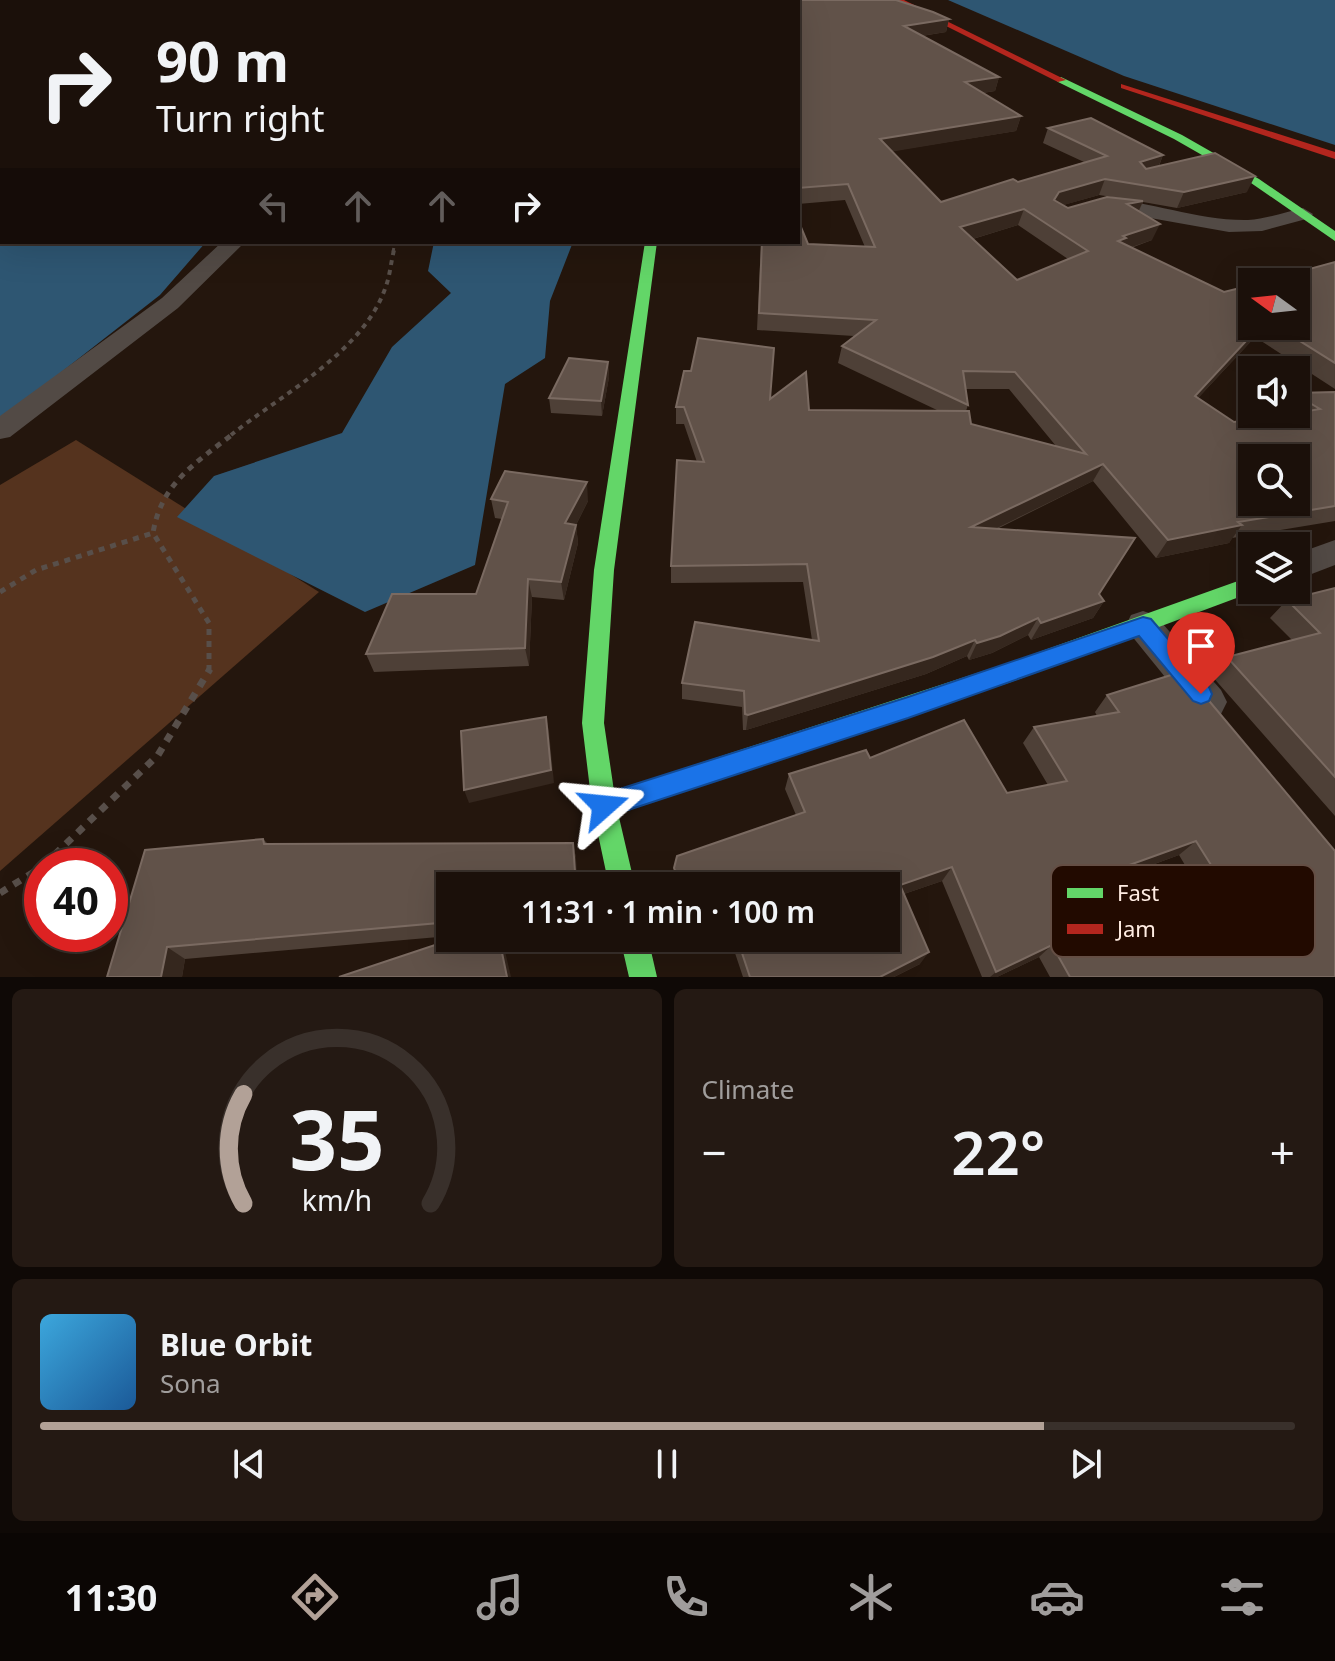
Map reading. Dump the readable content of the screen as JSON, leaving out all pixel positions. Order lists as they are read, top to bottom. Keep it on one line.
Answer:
{"legend":["Fast","Jam"],"north":"left","page":{"turn":["90 m","Turn right"],"limit":"40","trip":"11:31 · 1 min · 100 m","tile":"Climate","heat":["−","22°","+"],"song":["Blue Orbit","Sona"],"tabs":"11:30","gauge":["35","km/h"]}}
